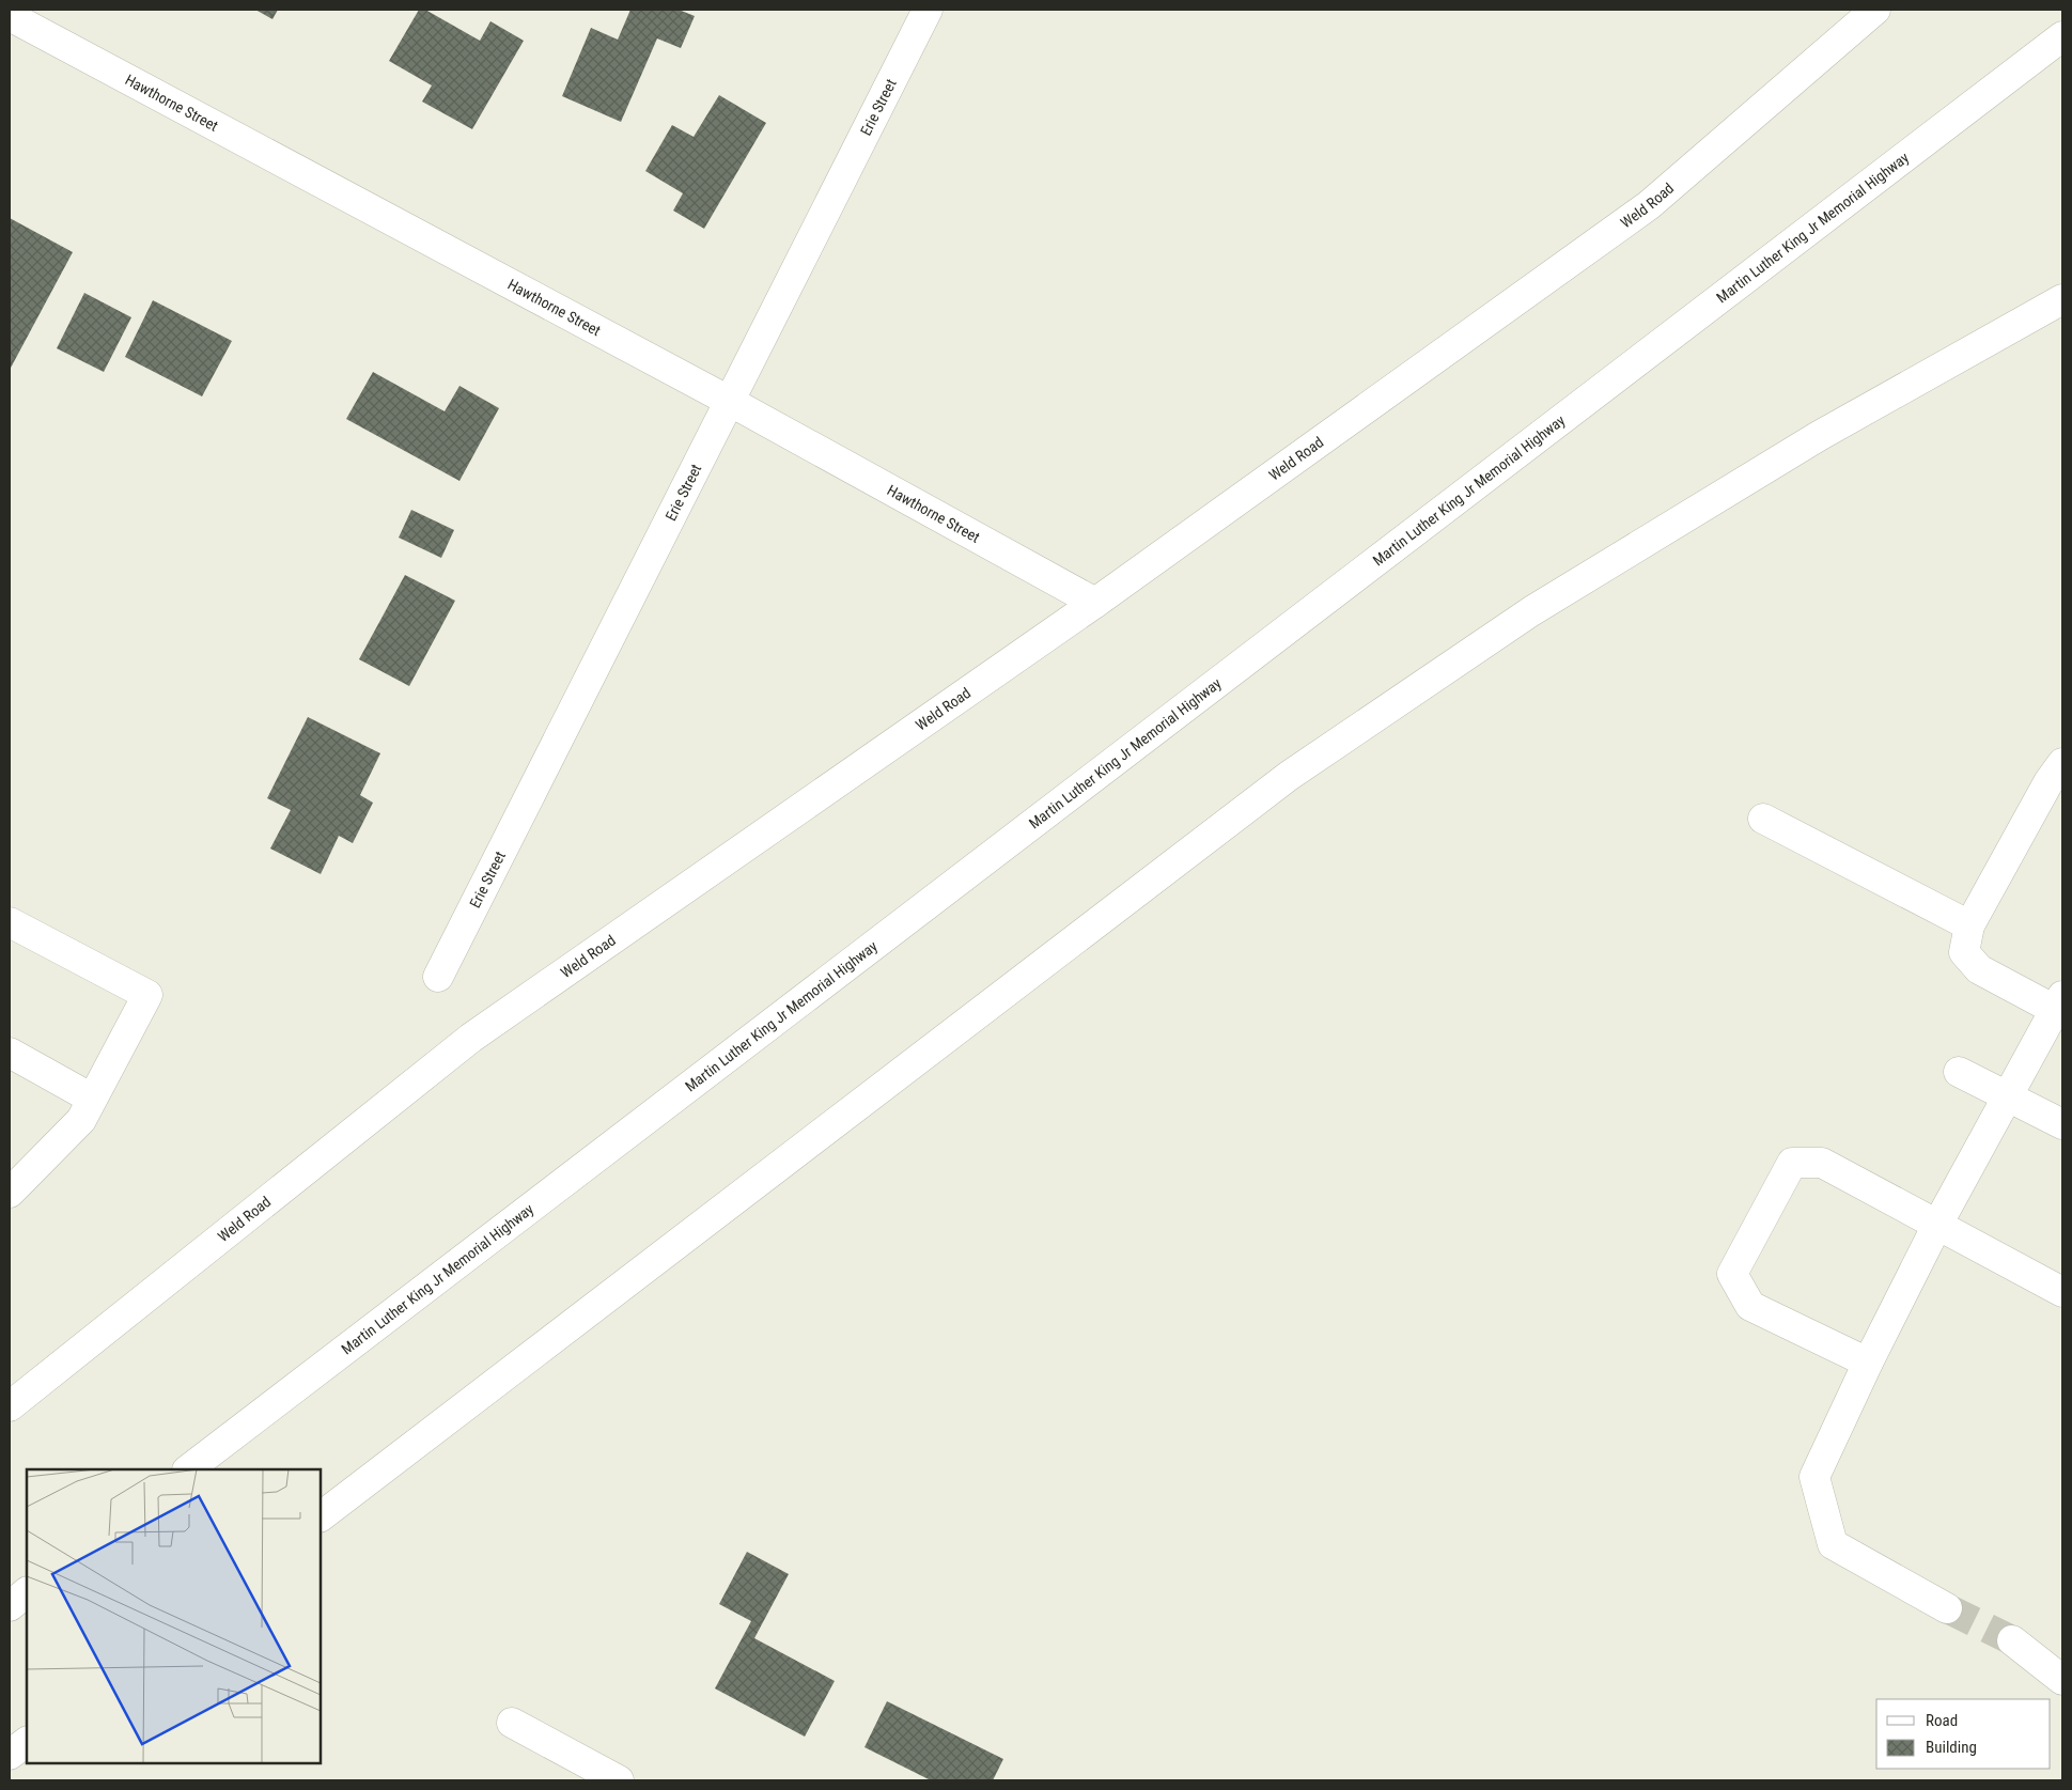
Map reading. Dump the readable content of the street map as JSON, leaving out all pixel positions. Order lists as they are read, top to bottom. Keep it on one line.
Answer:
{"streets":{"main road":["Hawthorne Street","Erie Street","Weld Road","Martin Luther King Jr Memorial Highway"]},"crossings":[["Hawthorne Street","Erie Street"],["Hawthorne Street","Weld Road"]],"legend":["Road","Building"]}
